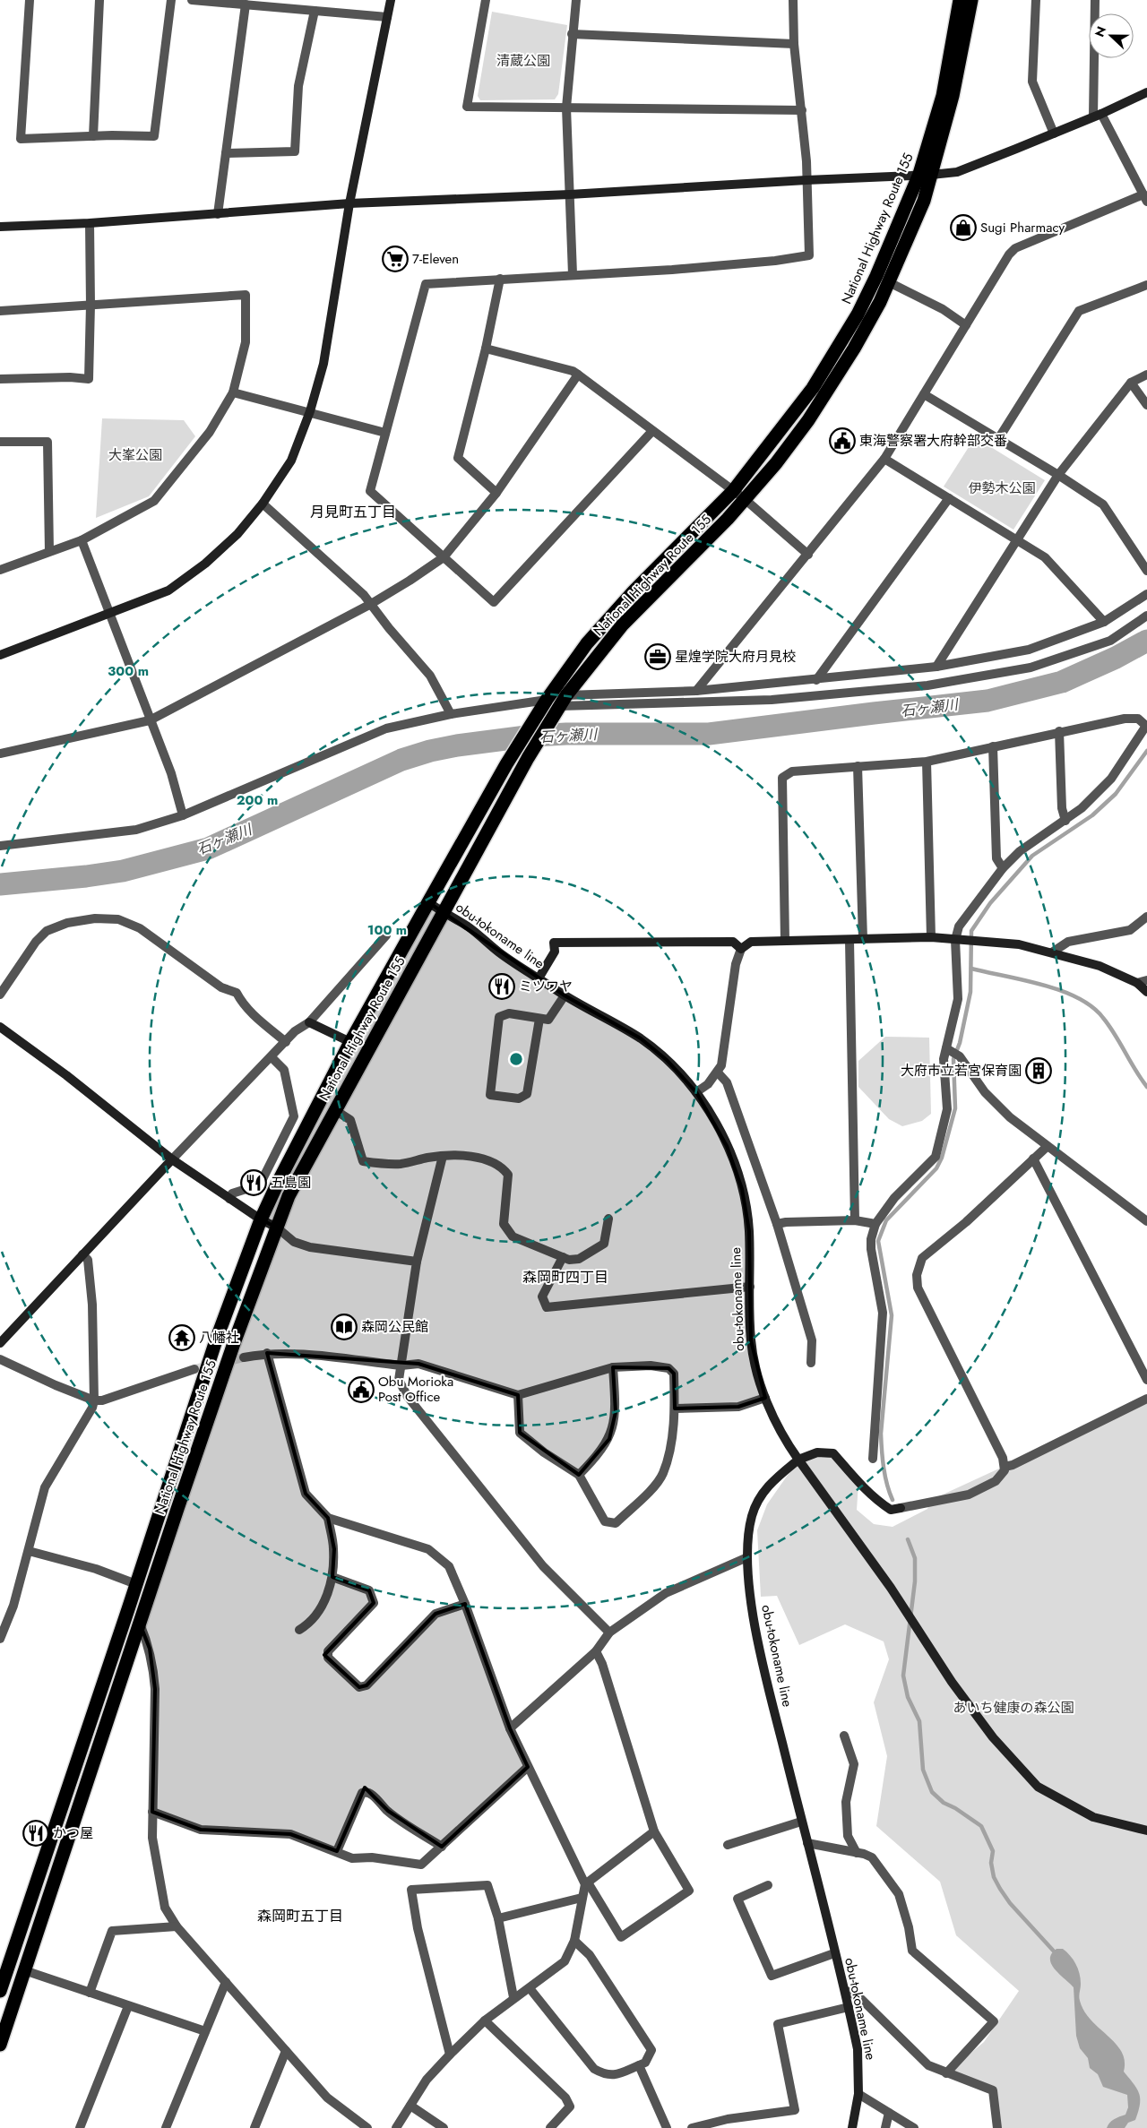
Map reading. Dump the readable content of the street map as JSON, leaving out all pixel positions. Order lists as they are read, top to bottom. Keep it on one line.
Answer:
{"streets":{"highway":["National Highway Route 155"],"street":["obu-tokoname line"]},"crossings":[["National Highway Route 155","obu-tokoname line"]],"districts":["月見町五丁目","森岡町四丁目","森岡町五丁目"],"water":["石ヶ瀬川"],"parks":["清蔵公園","大峯公園","伊勢木公園","あいち健康の森公園"],"places":{"shop":["Sugi Pharmacy"],"supermarket":["7-Eleven"],"public building":["東海警察署大府幹部交番","Obu Morioka Post Office"],"office":["星煌学院大府月見校"],"restaurant":["ミツワヤ","五島園","かつ屋"],"building":["大府市立若宮保育園"],"library":["森岡公民館"],"temple":["八幡社"]},"north":"left","rings":["300 m","200 m","100 m"]}
